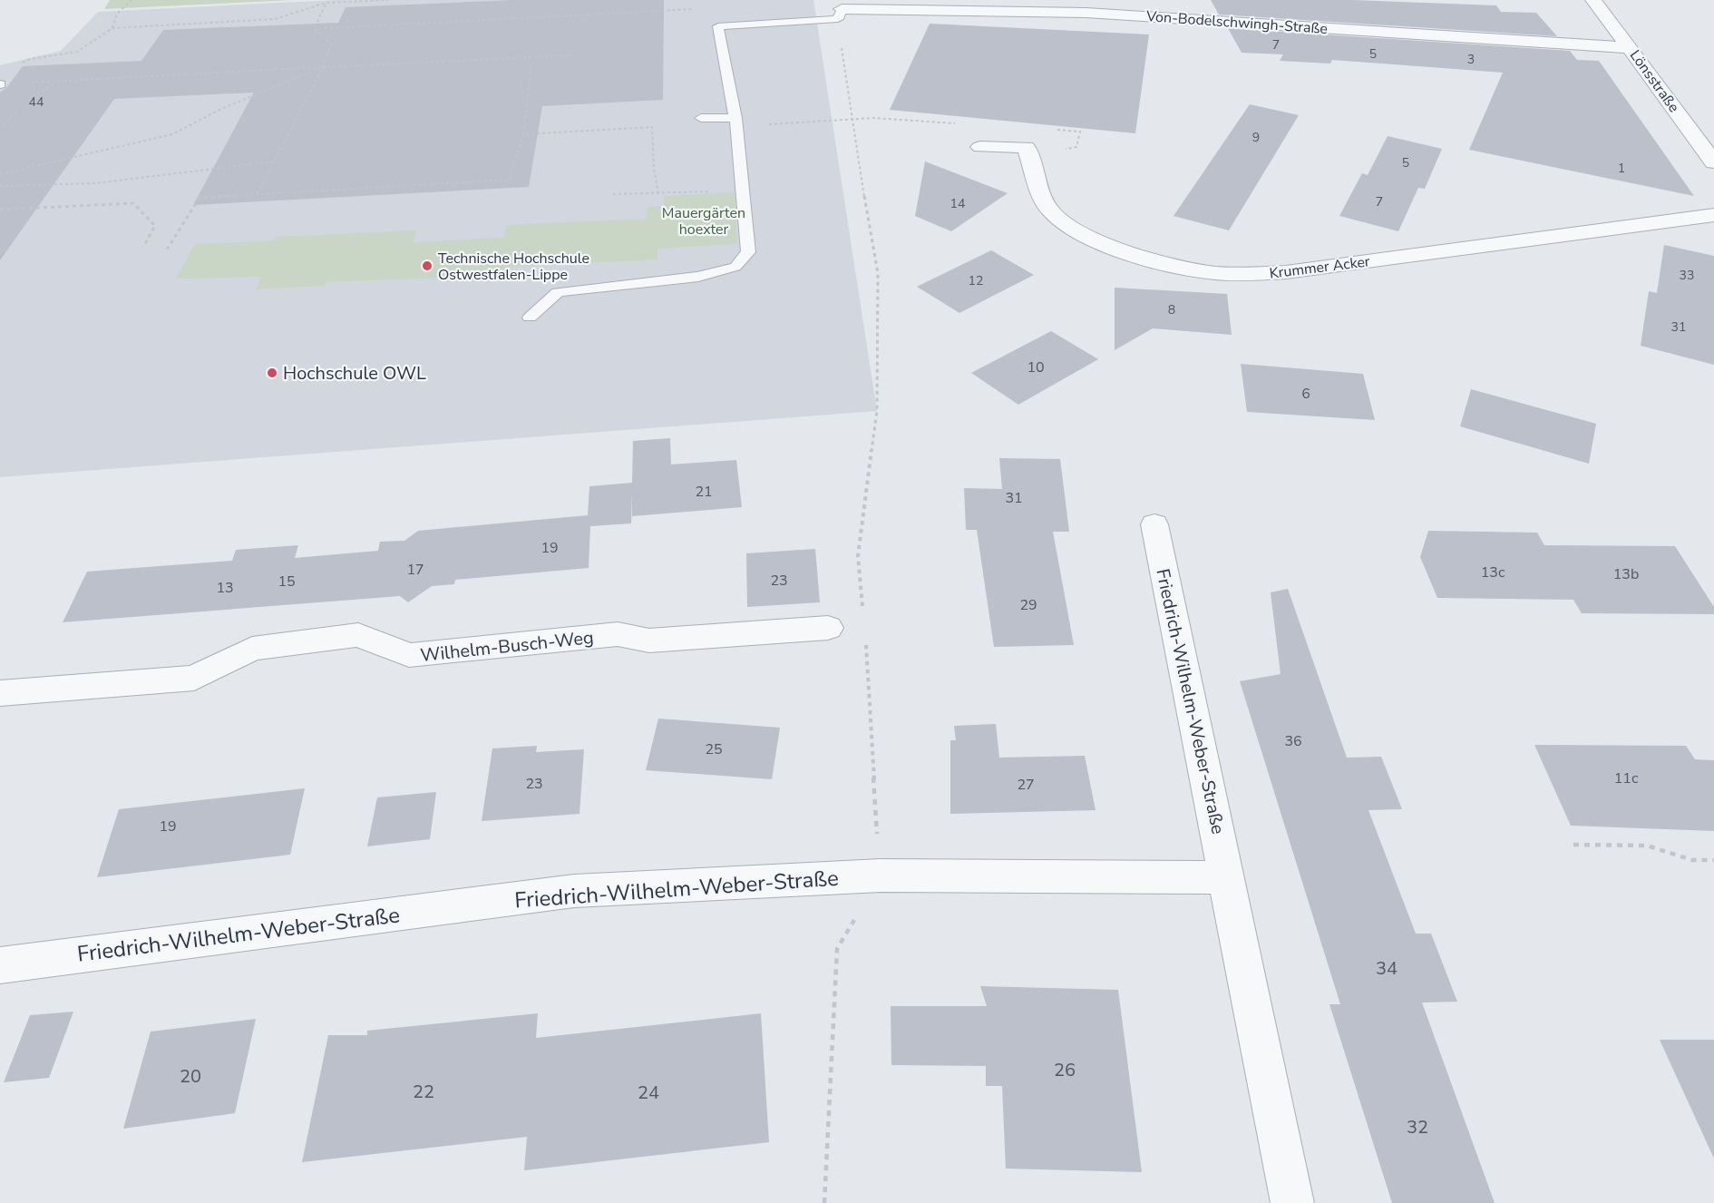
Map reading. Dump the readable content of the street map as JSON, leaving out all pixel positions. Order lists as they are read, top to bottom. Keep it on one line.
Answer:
{"streets":{"street":["Von-Bodelschwingh-Straße","Lönsstraße","Krummer Acker","Wilhelm-Busch-Weg","Friedrich-Wilhelm-Weber-Straße"]},"crossings":[["Von-Bodelschwingh-Straße","Lönsstraße"]],"parks":["Mauergärten hoexter"],"places":["Technische Hochschule Ostwestfalen-Lippe","Hochschule OWL"],"house_numbers":["7","5","3","44","9","5","1","7","14","33","12","8","31","10","6","21","31","19","17","13c","13b","23","15","13","29","36","25","11c","23","27","19","34","26","20","22","24","32"]}
